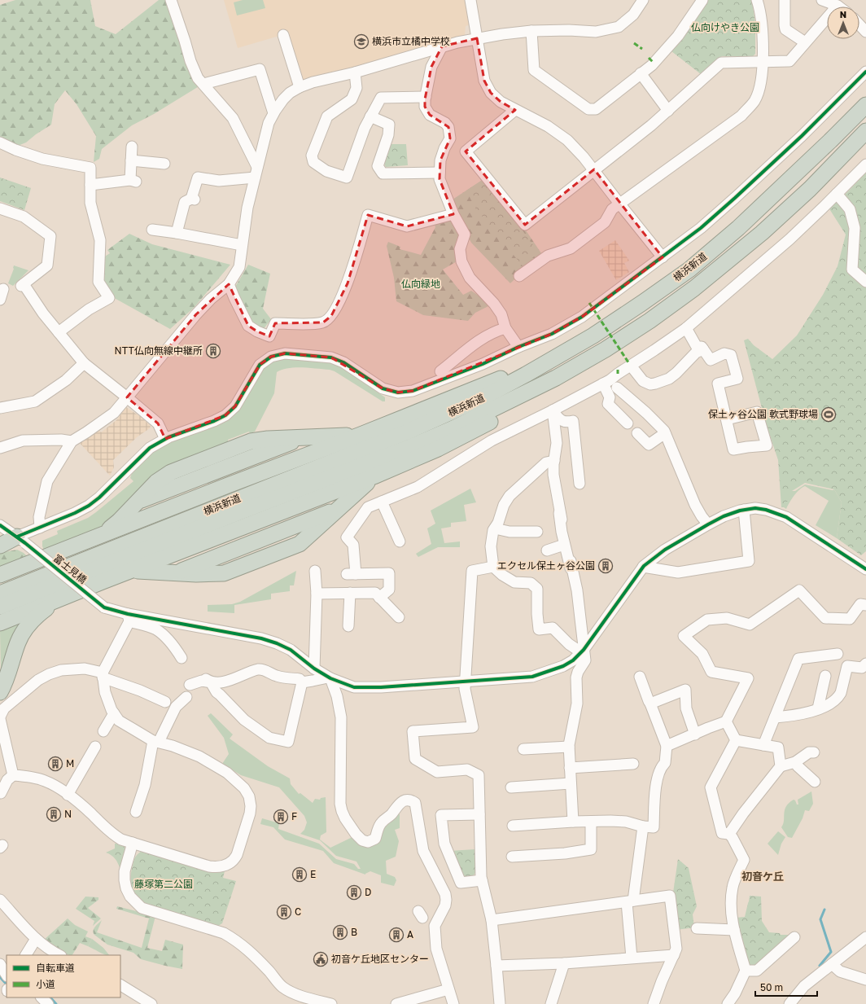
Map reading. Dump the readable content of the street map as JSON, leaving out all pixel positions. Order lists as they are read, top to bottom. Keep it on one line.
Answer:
{"streets":{"highway":["横浜新道"],"street":["富士見橋"]},"districts":["初音ケ丘"],"parks":["仏向けやき公園","仏向緑地","藤塚第二公園"],"places":{"school or university":["横浜市立橘中学校"],"building":["NTT仏向無線中継所","エクセル保土ヶ谷公園","M","N","F","E","D","C","B","A"],"sports":["保土ヶ谷公園 軟式野球場"],"public building":["初音ケ丘地区センター"]},"legend":["自転車道","小道"],"scale_bar":"50 m","north":"top"}
